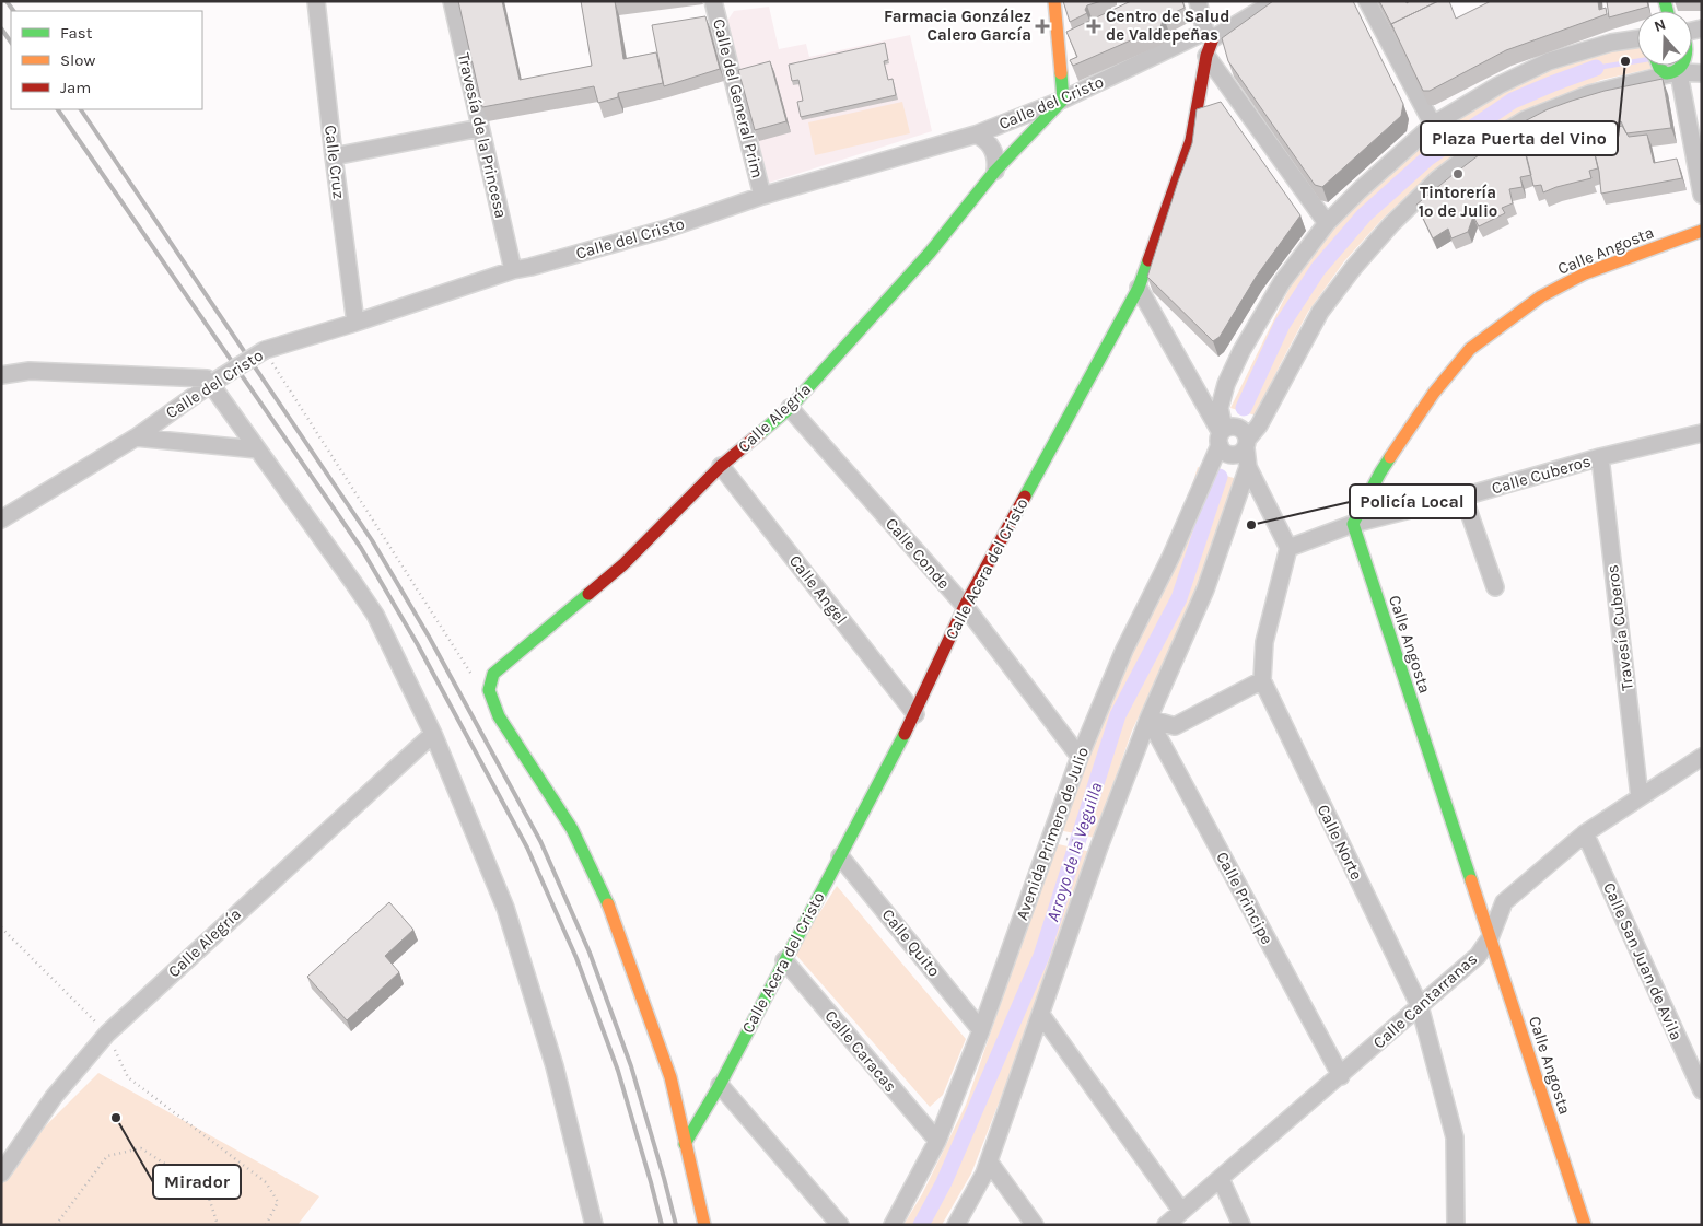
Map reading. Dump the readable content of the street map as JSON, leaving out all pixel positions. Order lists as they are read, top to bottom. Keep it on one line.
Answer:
{"streets":{"street":["Calle del General Prim","Calle del Cristo","Travesía de la Princesa","Calle Cruz","Calle Angosta","Calle Alegría","Calle Cuberos","Calle Conde","Calle Acera del Cristo","Calle Angel","Travesía Cuberos","Avenida Primero de Julio","Calle Norte","Calle Principe","Calle Quito","Calle San Juan de Avila","Calle Cantarranas","Calle Caracas"]},"crossings":[["Calle del General Prim","Calle del Cristo"],["Calle del Cristo","Travesía de la Princesa"],["Calle del Cristo","Calle Cruz"],["Calle del Cristo","Calle Alegría"],["Calle del Cristo","Calle Acera del Cristo"],["Calle Angosta","Calle Cuberos"],["Calle Angosta","Calle Cantarranas"],["Calle Alegría","Calle Conde"],["Calle Alegría","Calle Acera del Cristo"],["Calle Alegría","Calle Angel"],["Calle Cuberos","Travesía Cuberos"],["Calle Cuberos","Calle Norte"],["Calle Conde","Calle Acera del Cristo"],["Calle Conde","Avenida Primero de Julio"],["Calle Acera del Cristo","Calle Angel"],["Calle Acera del Cristo","Calle Quito"],["Calle Acera del Cristo","Calle Caracas"],["Travesía Cuberos","Calle Cantarranas"],["Avenida Primero de Julio","Calle Quito"],["Avenida Primero de Julio","Calle Caracas"],["Calle Norte","Calle Cantarranas"],["Calle Principe","Calle Cantarranas"],["Calle San Juan de Avila","Calle Cantarranas"]],"water":["Arroyo de la Veguilla"],"places":{"health":["Farmacia González Calero García","Centro de Salud de Valdepeñas"],"other":["Plaza Puerta del Vino","Tintorería 1º de Julio","Policía Local","Mirador"]},"legend":["Fast","Slow","Jam"],"north":"top"}
